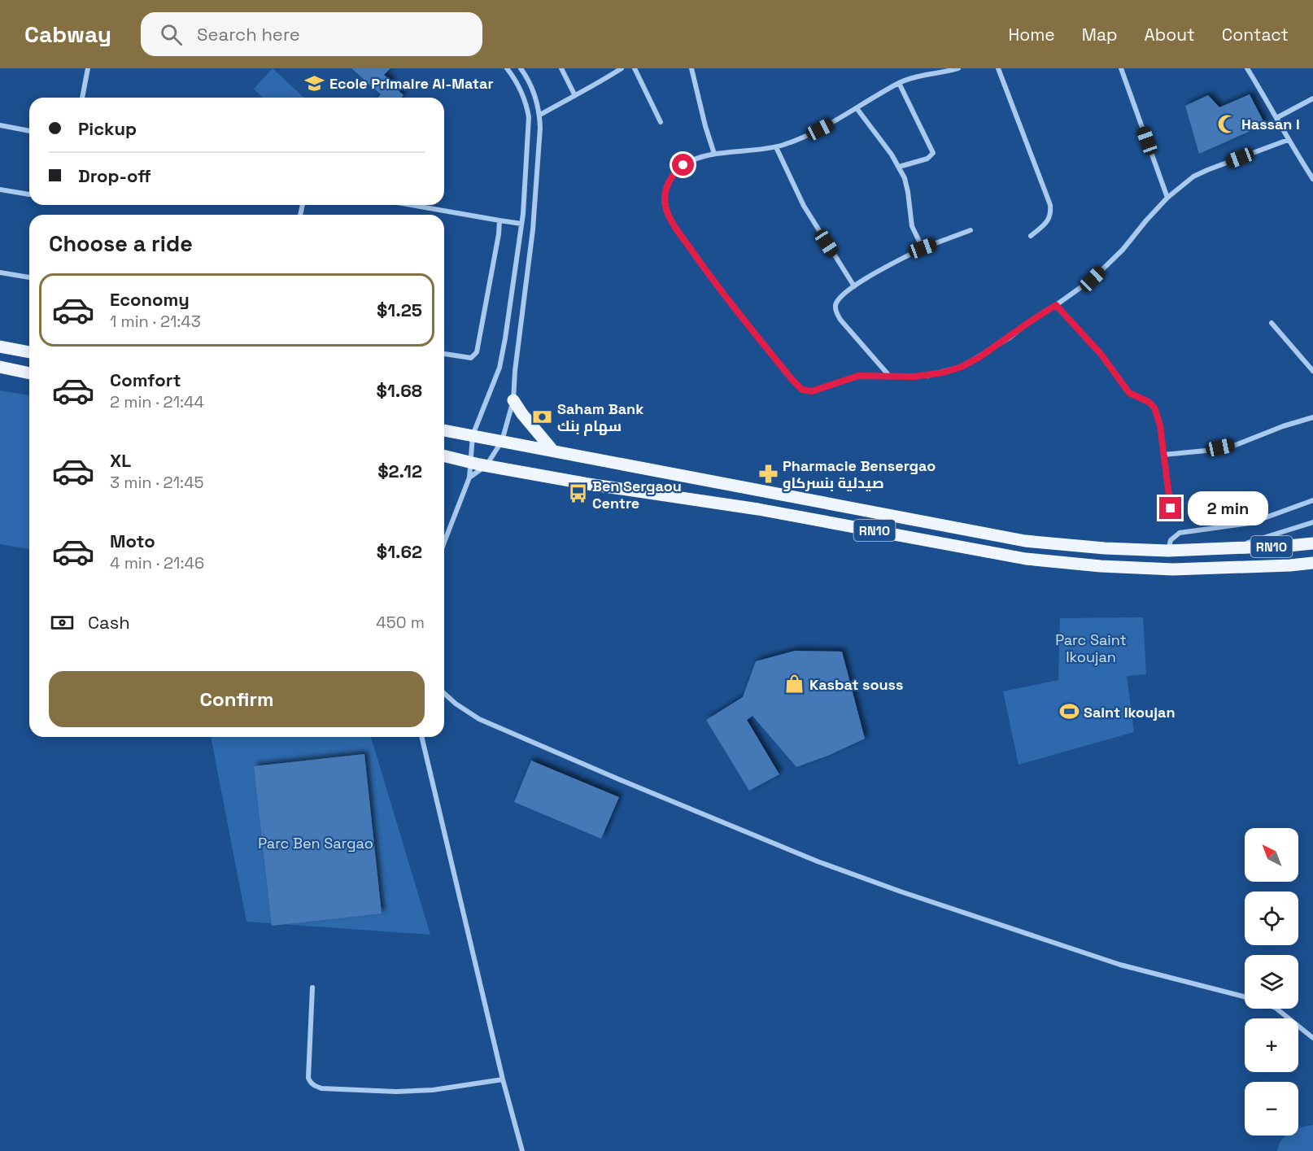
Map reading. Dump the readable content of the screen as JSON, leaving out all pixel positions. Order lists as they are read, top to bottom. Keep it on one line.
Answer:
{"streets":{"main road":["RN10"]},"parks":["Parc Saint Ikoujan","Parc Ben Sargao"],"places":{"school or university":["Ecole Primaire Al-Matar"],"mosque":["Hassan I"],"bank":["Saham Bank سهام بنك"],"pharmacy":["Pharmacie Bensergao صيدلية بنسركاو"],"bus stop":["Ben Sergaou Centre"],"shop":["Kasbat souss"],"sports":["Saint Ikoujan"]},"north":"top left","page":{"header":"Cabway","search":"Search here","nav":["Home","Map","About","Contact"],"banner":["Pickup","Drop-off"],"heading":"Choose a ride","list":[{"name":"Economy","note":"1 min · 21:43","value":"$1.25"},{"name":"Comfort","note":"2 min · 21:44","value":"$1.68"},{"name":"XL","note":"3 min · 21:45","value":"$2.12"},{"name":"Moto","note":"4 min · 21:46","value":"$1.62"}],"bubble":"2 min","pay":["Cash","450 m"],"buttons":"Confirm","map_buttons":["+","−"]}}
